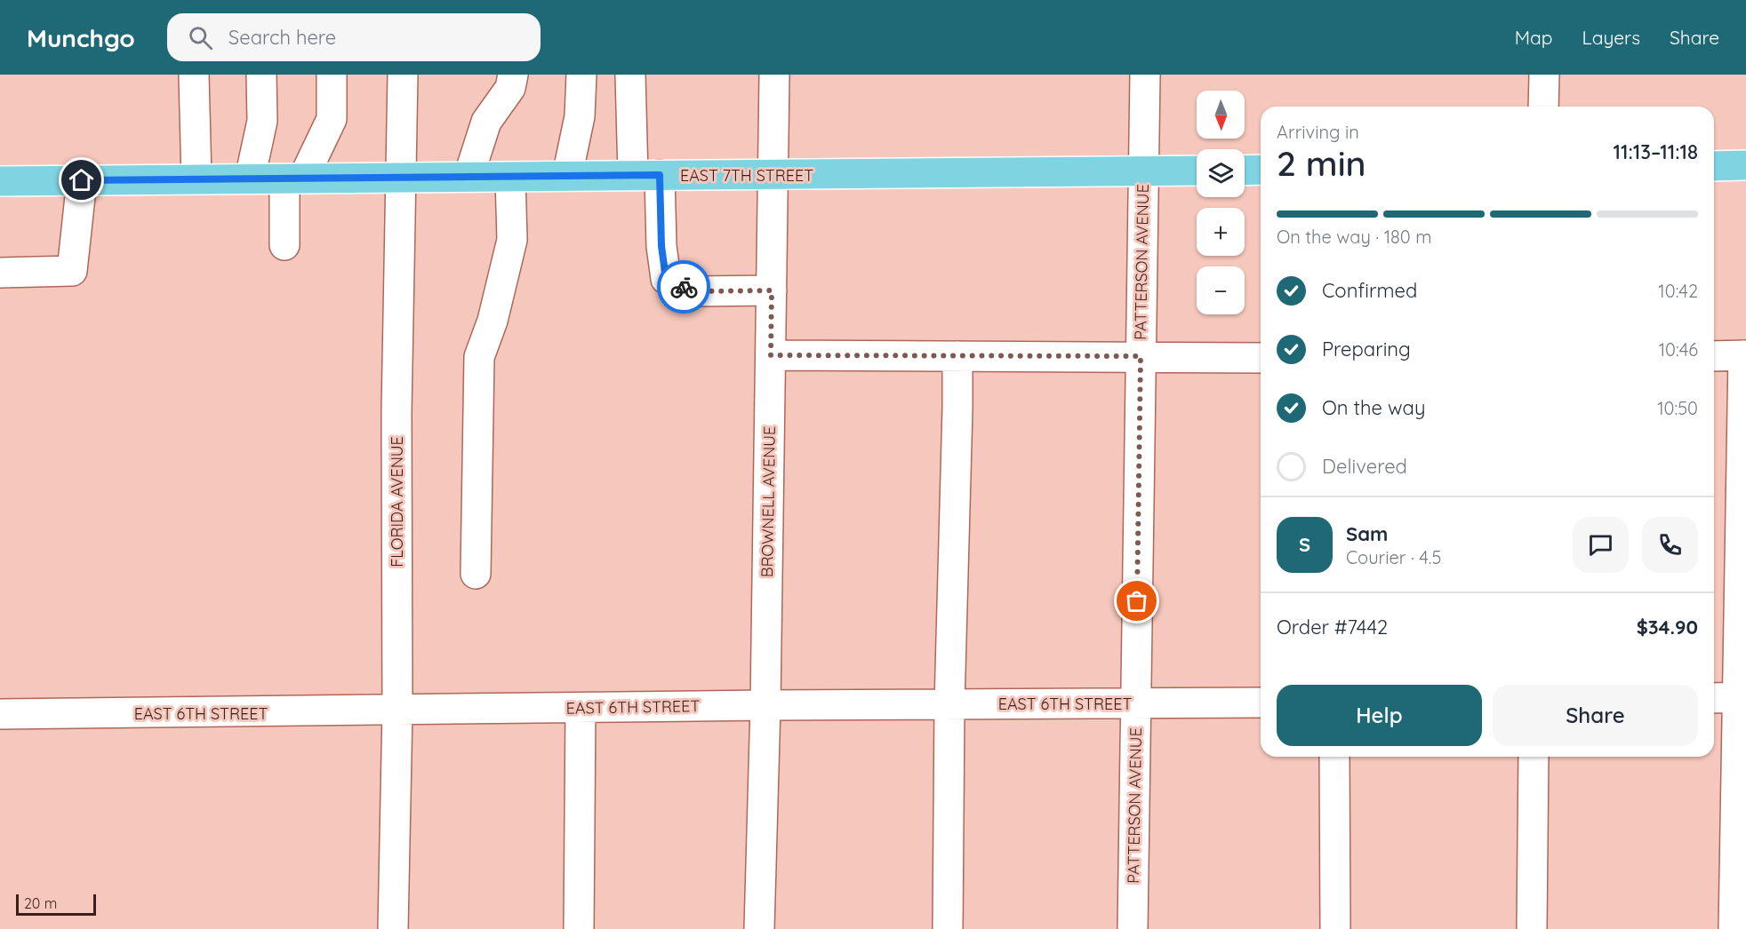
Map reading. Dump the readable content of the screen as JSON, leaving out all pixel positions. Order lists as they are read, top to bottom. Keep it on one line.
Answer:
{"streets":{"main road":["EAST 7TH STREET"],"street":["PATTERSON AVENUE","FLORIDA AVENUE","BROWNELL AVENUE","EAST 6TH STREET"]},"crossings":[["EAST 7TH STREET","PATTERSON AVENUE"],["EAST 7TH STREET","FLORIDA AVENUE"],["EAST 7TH STREET","BROWNELL AVENUE"],["PATTERSON AVENUE","EAST 6TH STREET"],["FLORIDA AVENUE","EAST 6TH STREET"],["BROWNELL AVENUE","EAST 6TH STREET"]],"scale_bar":"20 m","north":"bottom","page":{"header":"Munchgo","search":"Search here","nav":["Map","Layers","Share"],"map_buttons":["+","−"],"heading":["2 min","Arriving in","11:13–11:18"],"panel":["Sam","Courier · 4.5","Order #7442","$34.90"],"bar":"On the way · 180 m","list":[["Confirmed","10:42"],["Preparing","10:46"],["On the way","10:50"],"Delivered"],"round":"S","buttons":["Help","Share"],"scale":"20 m"}}
